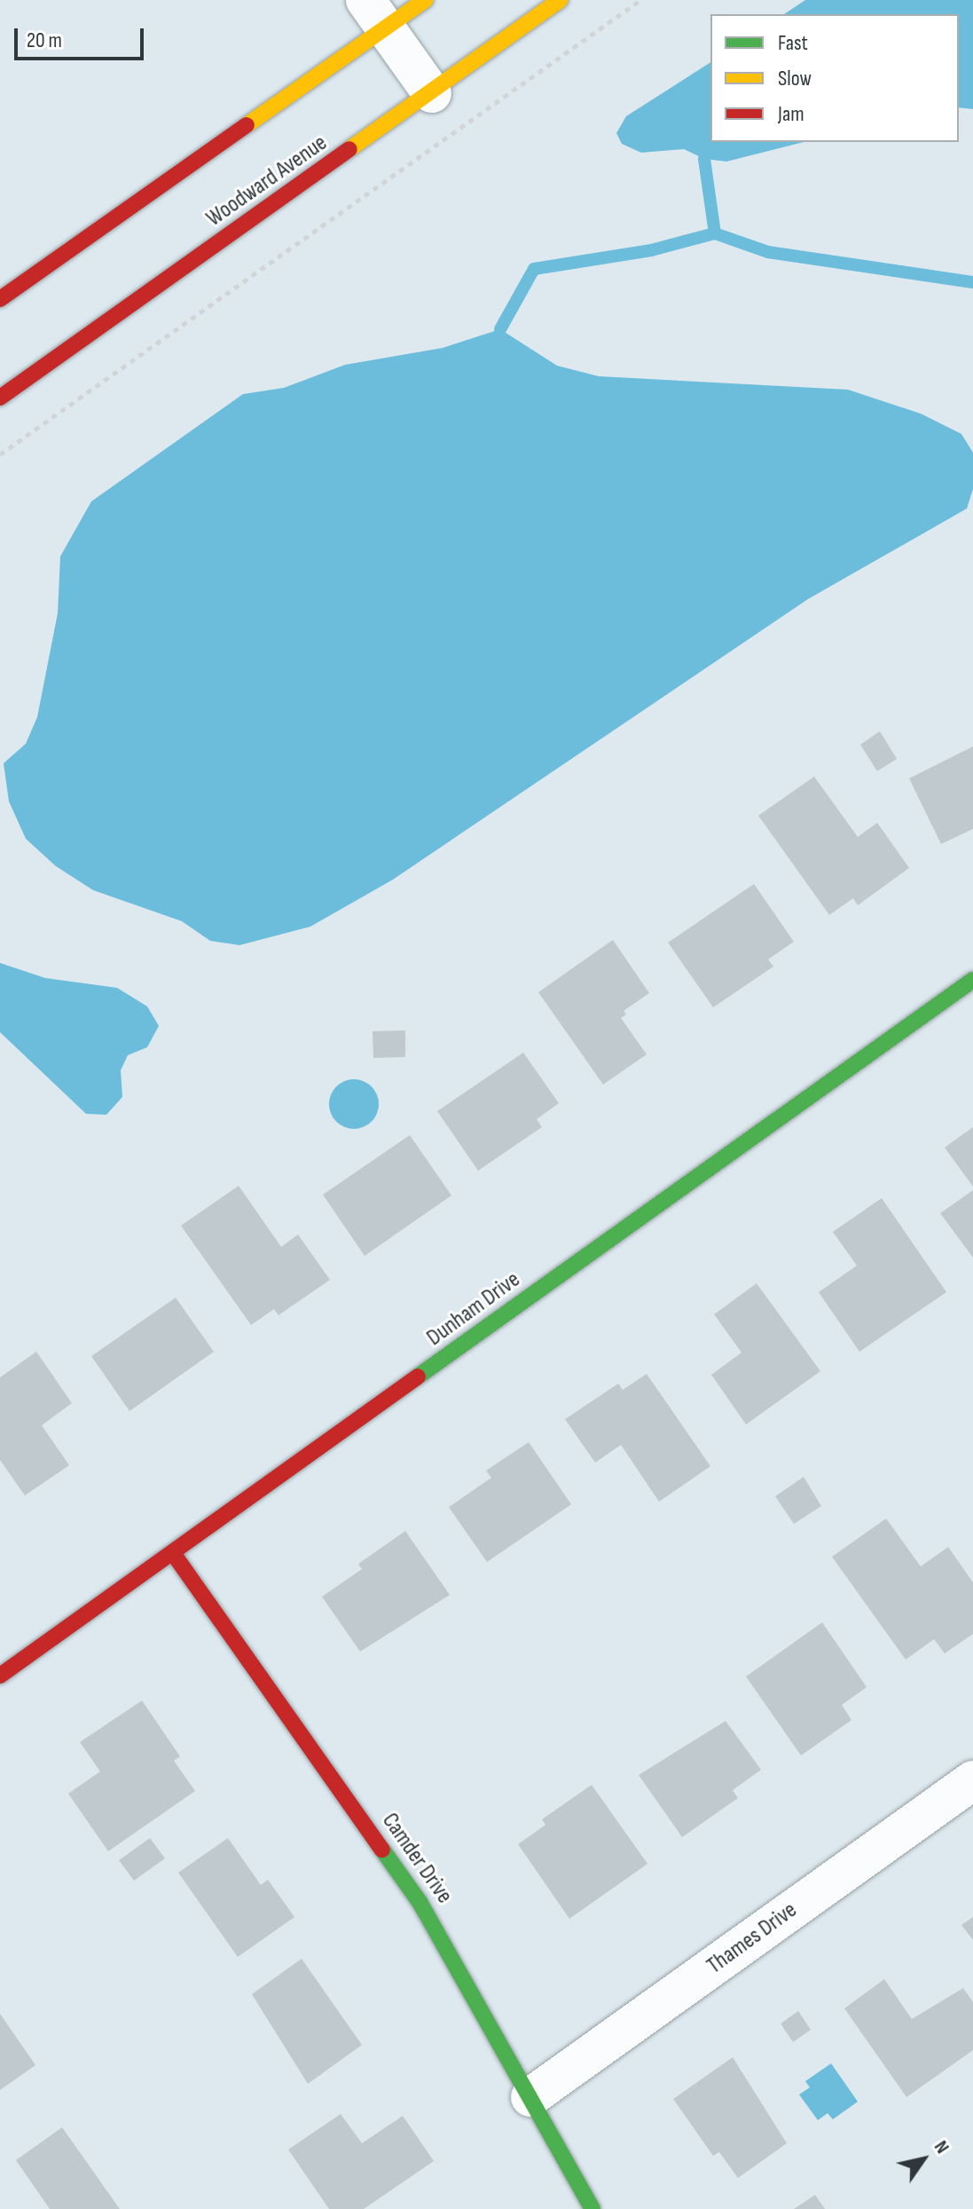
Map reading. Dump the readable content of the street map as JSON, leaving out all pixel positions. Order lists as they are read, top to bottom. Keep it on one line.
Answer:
{"streets":{"street":["Woodward Avenue","Dunham Drive","Camder Drive","Thames Drive"]},"crossings":[["Dunham Drive","Camder Drive"],["Camder Drive","Thames Drive"]],"legend":["Fast","Slow","Jam"],"scale_bar":"20 m","north":"top right"}
